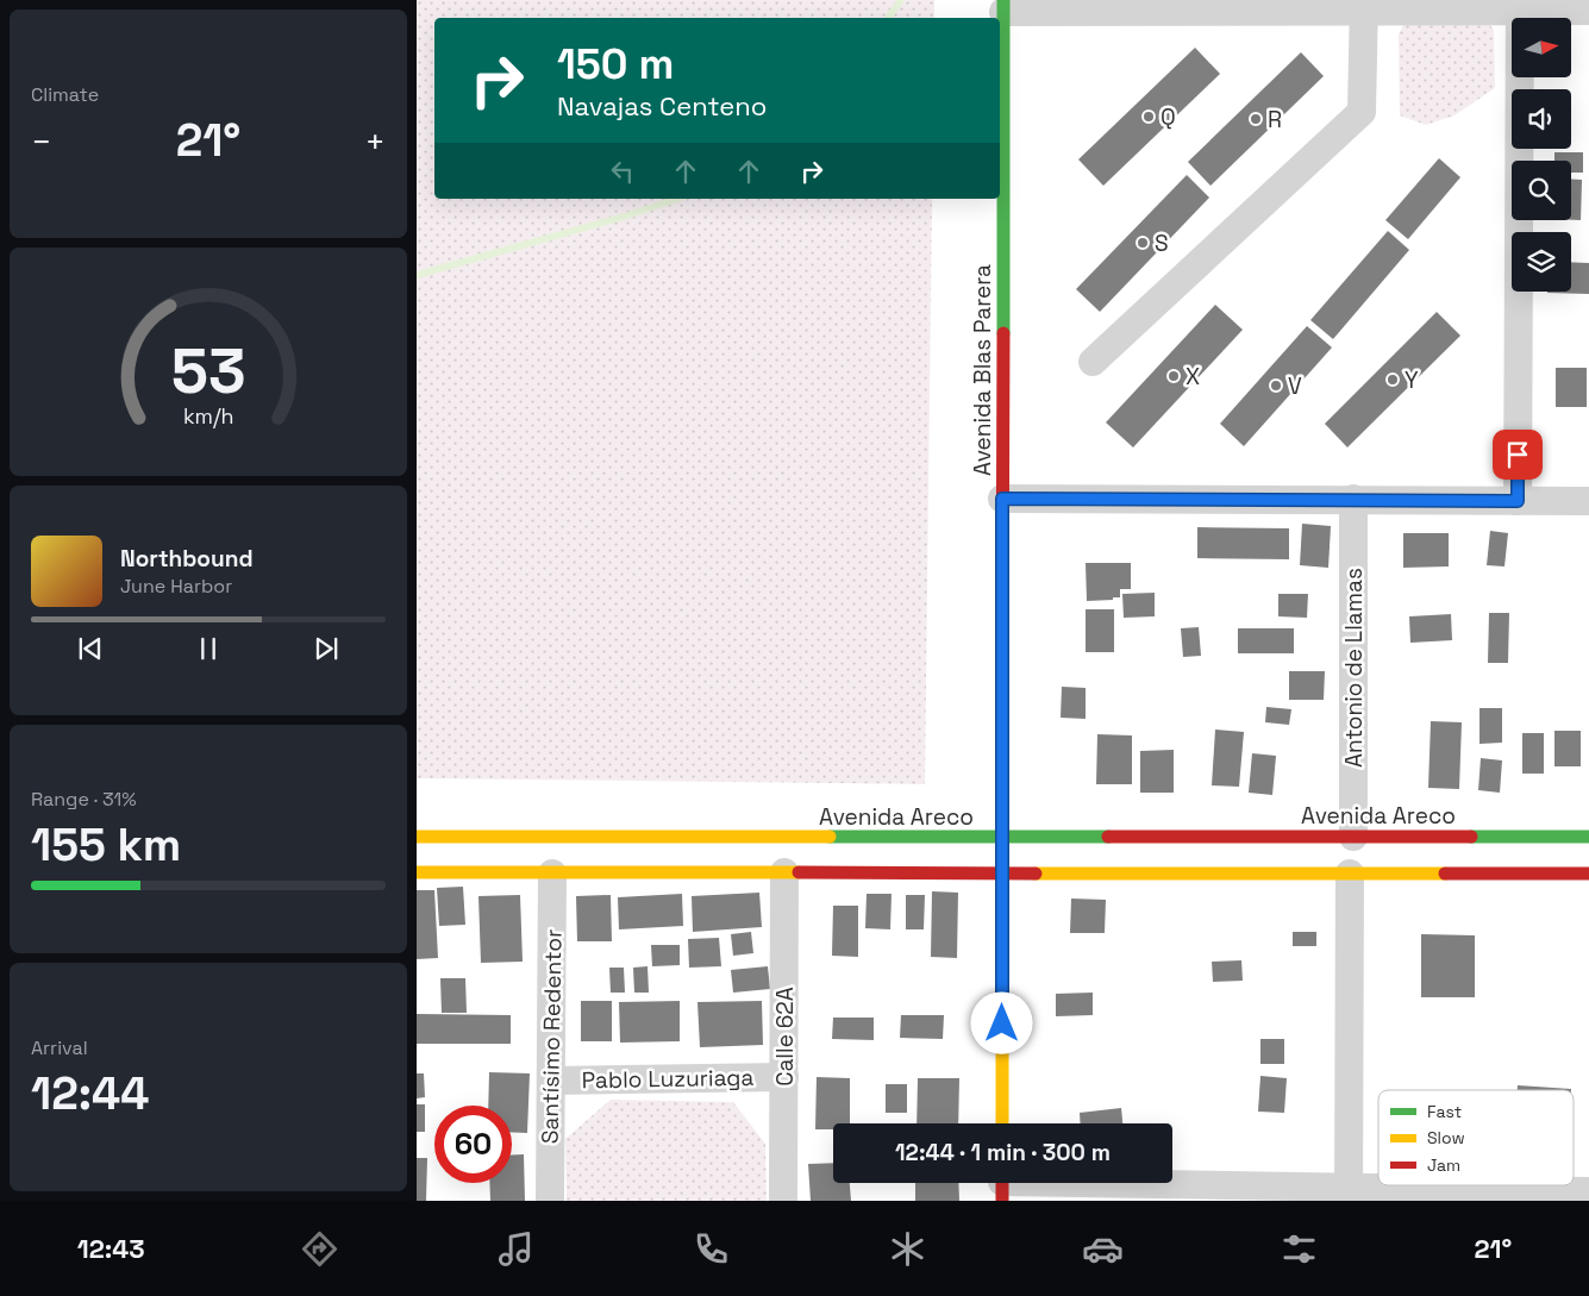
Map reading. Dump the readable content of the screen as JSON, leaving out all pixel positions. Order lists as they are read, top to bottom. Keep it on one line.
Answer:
{"streets":{"main road":["Avenida Blas Parera","Avenida Areco"],"street":["Antonio de Llamas","Santísimo Redentor","Calle 62A","Pablo Luzuriaga"]},"crossings":[["Avenida Blas Parera","Avenida Areco"],["Antonio de Llamas","Avenida Areco"],["Santísimo Redentor","Pablo Luzuriaga"],["Calle 62A","Pablo Luzuriaga"]],"places":["Q","R","S","X","Y","V"],"legend":["Fast","Slow","Jam"],"north":"right","page":{"tile":["Climate",["Range · 31%","155 km"],["Arrival","12:44"]],"turn":["150 m","Navajas Centeno"],"heat":["−","21°","+"],"song":["Northbound","June Harbor"],"limit":"60","trip":"12:44 · 1 min · 300 m","tabs":["12:43","21°"],"gauge":["53","km/h"]}}
